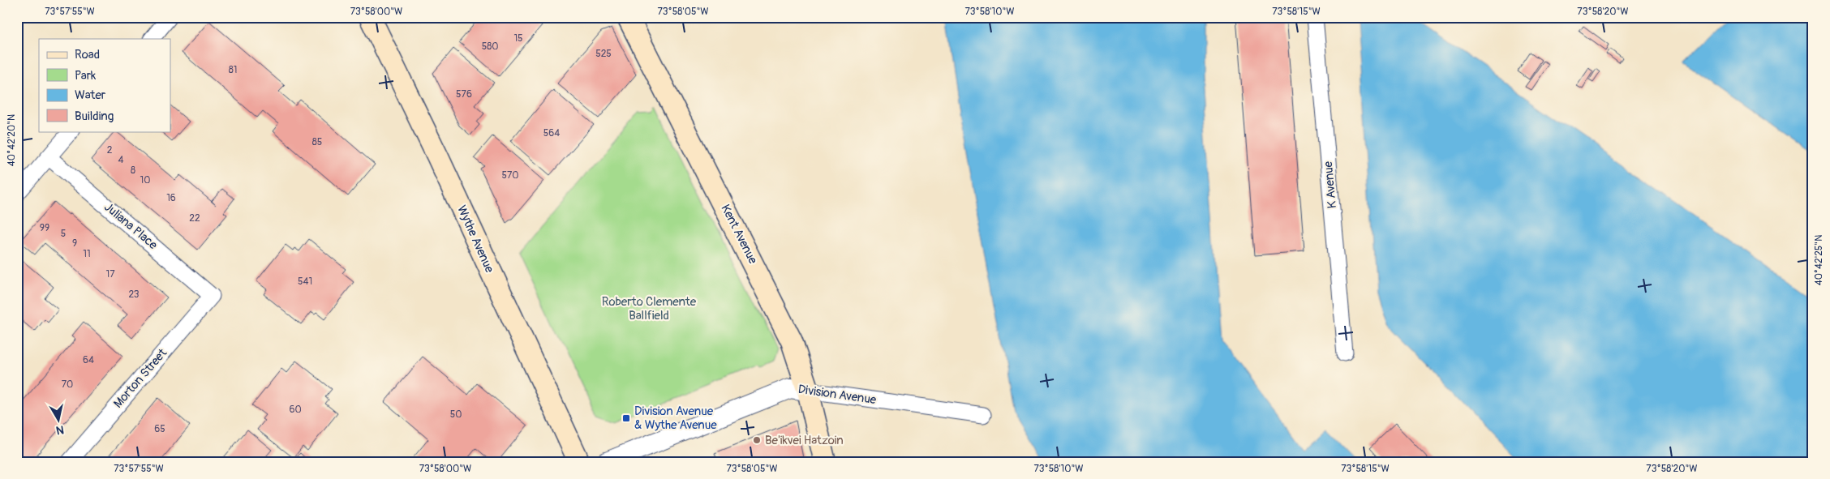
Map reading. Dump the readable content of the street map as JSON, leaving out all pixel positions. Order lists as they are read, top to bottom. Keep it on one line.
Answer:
{"streets":{"main road":["Kent Avenue","Wythe Avenue"],"street":["K Avenue","Juliana Place","Morton Street","Division Avenue"]},"crossings":[["Juliana Place","Morton Street"],["Kent Avenue","Division Avenue"]],"parks":["Roberto Clemente Ballfield"],"places":{"transit":["Division Avenue & Wythe Avenue"],"other":["Be'ikvei Hatzoin"]},"house_numbers":["15","580","525","81","576","564","85","2","4","8","570","10","16","22","99","5","9","11","17","541","23","64","70","60","50","65"],"legend":["Road","Park","Water","Building"],"north":"bottom","coordinates":["73°57'55\"W","73°58'00\"W","73°58'05\"W","73°58'10\"W","73°58'15\"W","73°58'20\"W","40°42'20\"N","40°42'25\"N"]}
